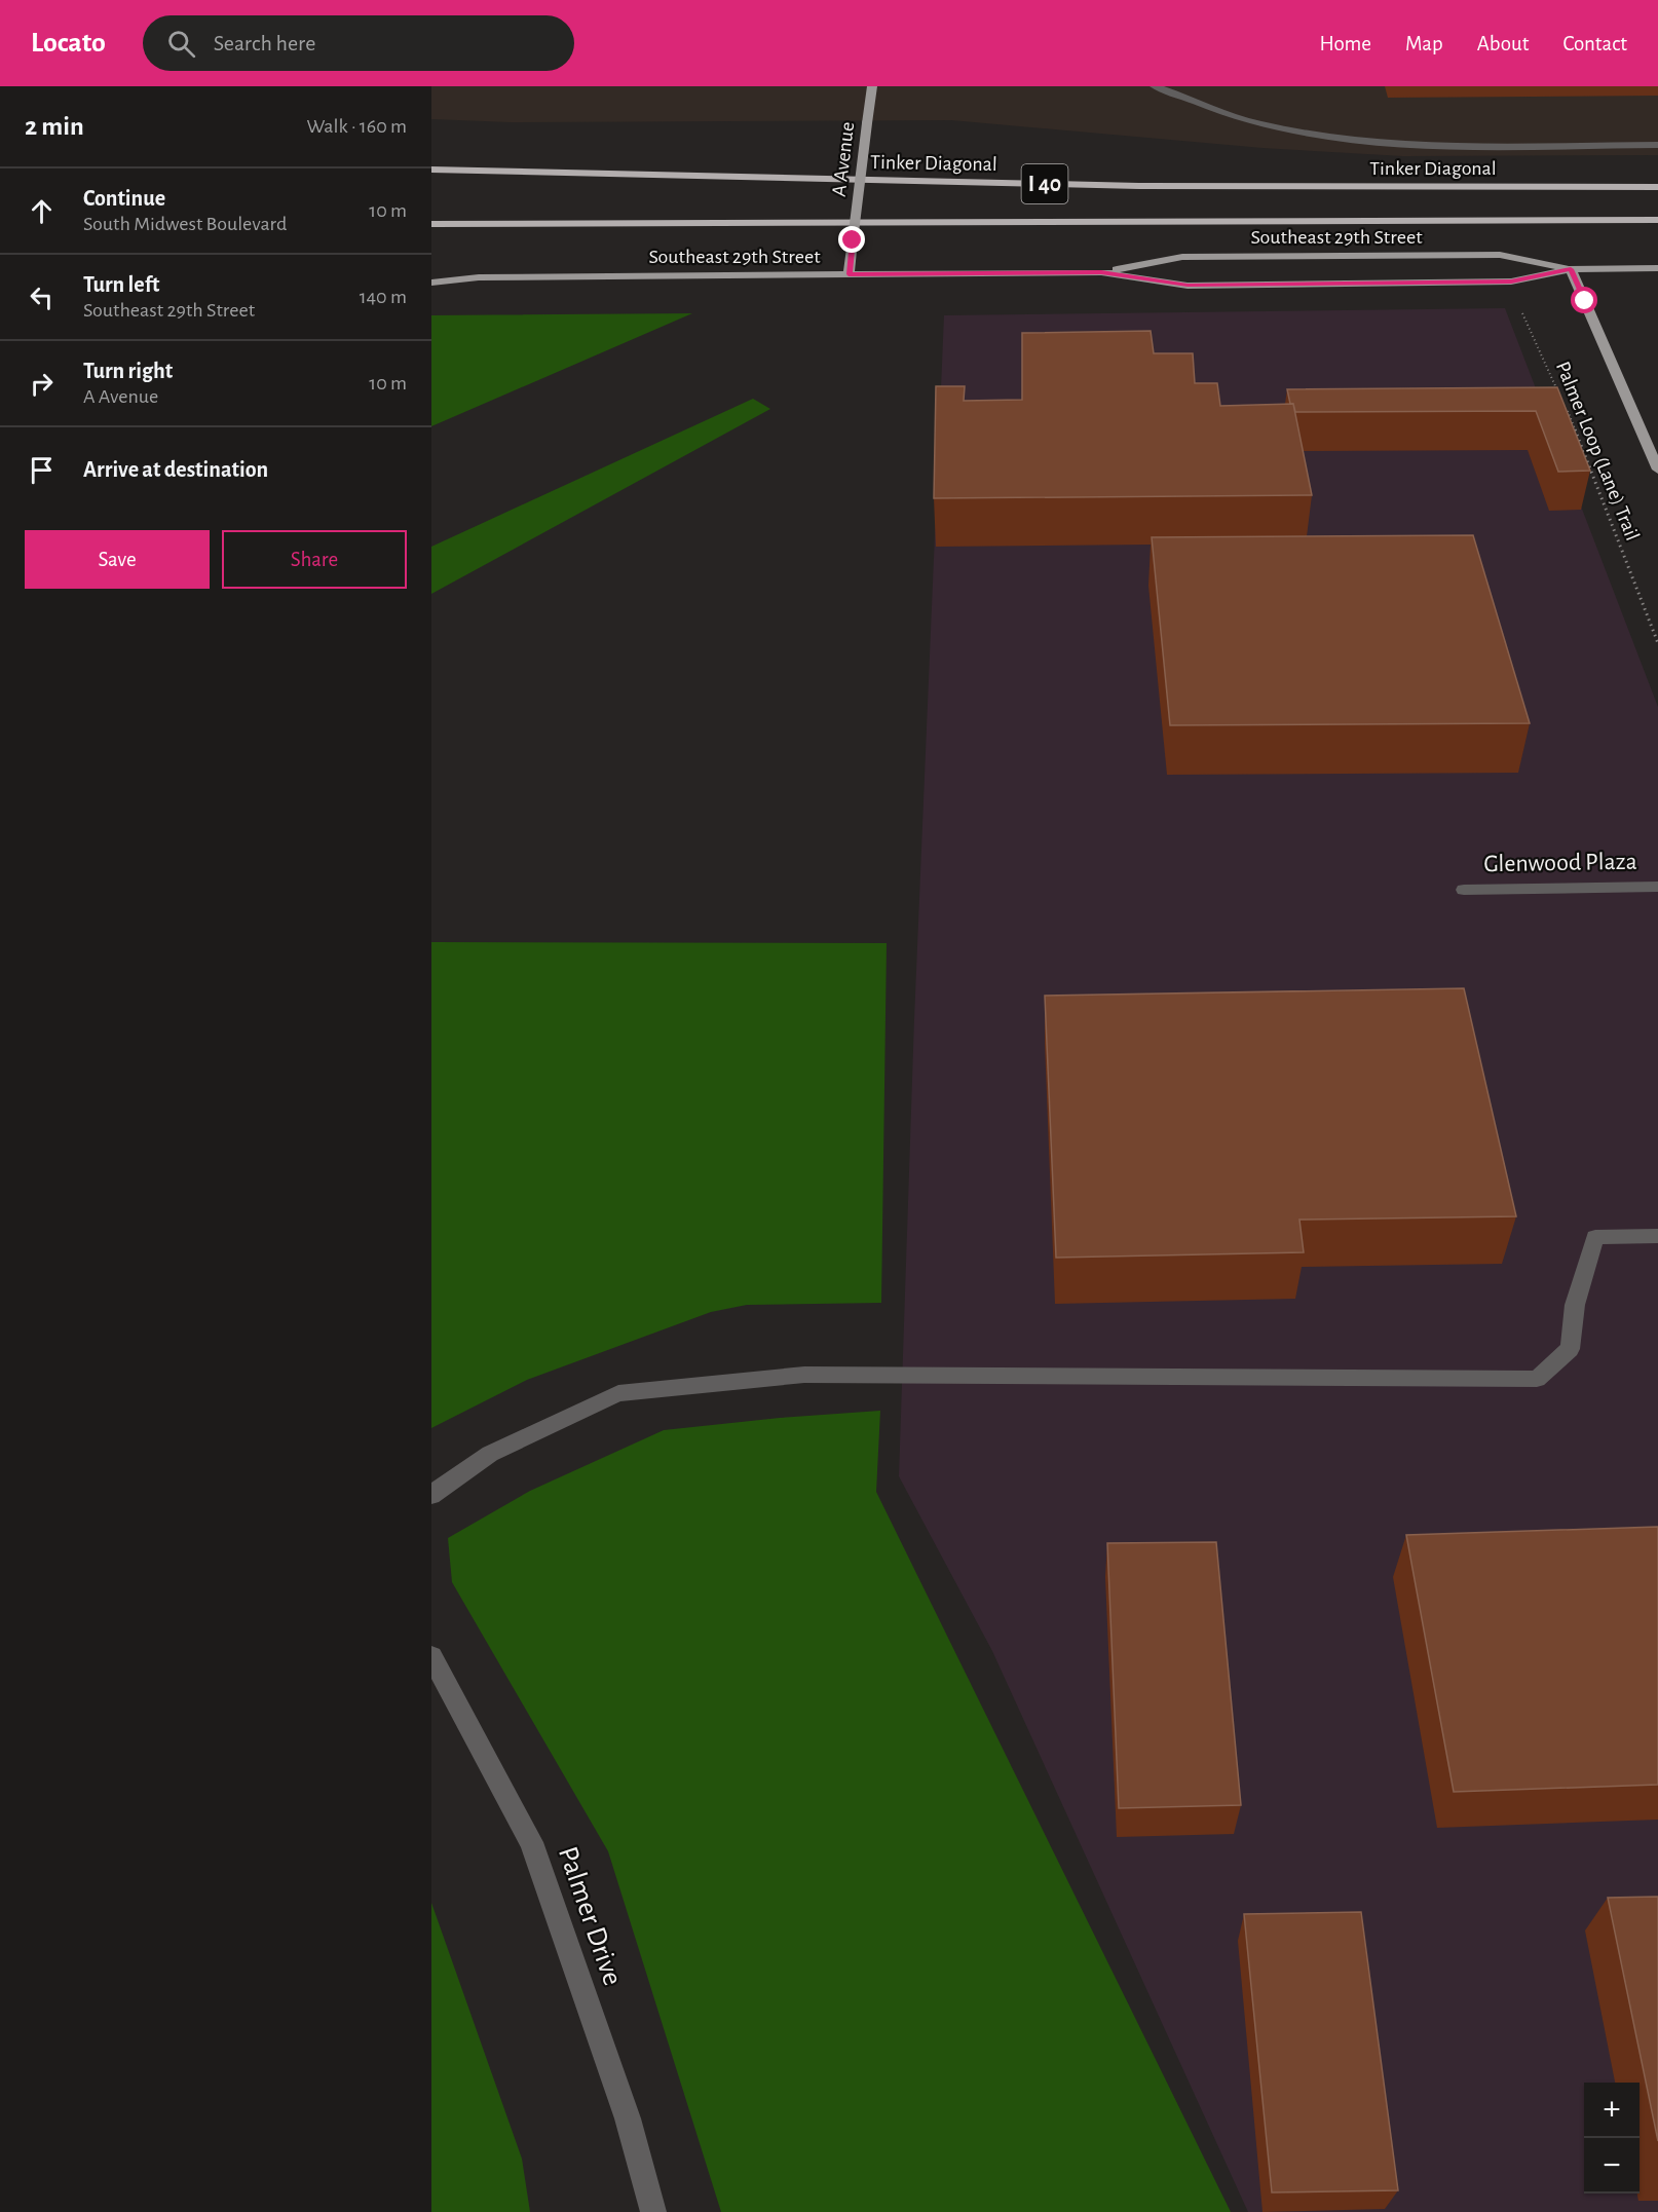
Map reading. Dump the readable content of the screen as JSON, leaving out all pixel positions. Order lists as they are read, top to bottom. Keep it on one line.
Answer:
{"streets":{"highway":["Tinker Diagonal","I 40"],"main road":["A Avenue","Southeast 29th Street"],"street":["Glenwood Plaza","Palmer Drive"],"path":["Palmer Loop (Lane) Trail"]},"crossings":[["A Avenue","Southeast 29th Street"]],"page":{"header":"Locato","search":"Search here","nav":["Home","Map","About","Contact"],"heading":["2 min","Walk · 160 m"],"list":[["Continue","South Midwest Boulevard","10 m"],["Turn left","Southeast 29th Street","140 m"],["Turn right","A Avenue","10 m"],"Arrive at destination"],"buttons":["Save","Share"],"map_buttons":["+","−"]}}
